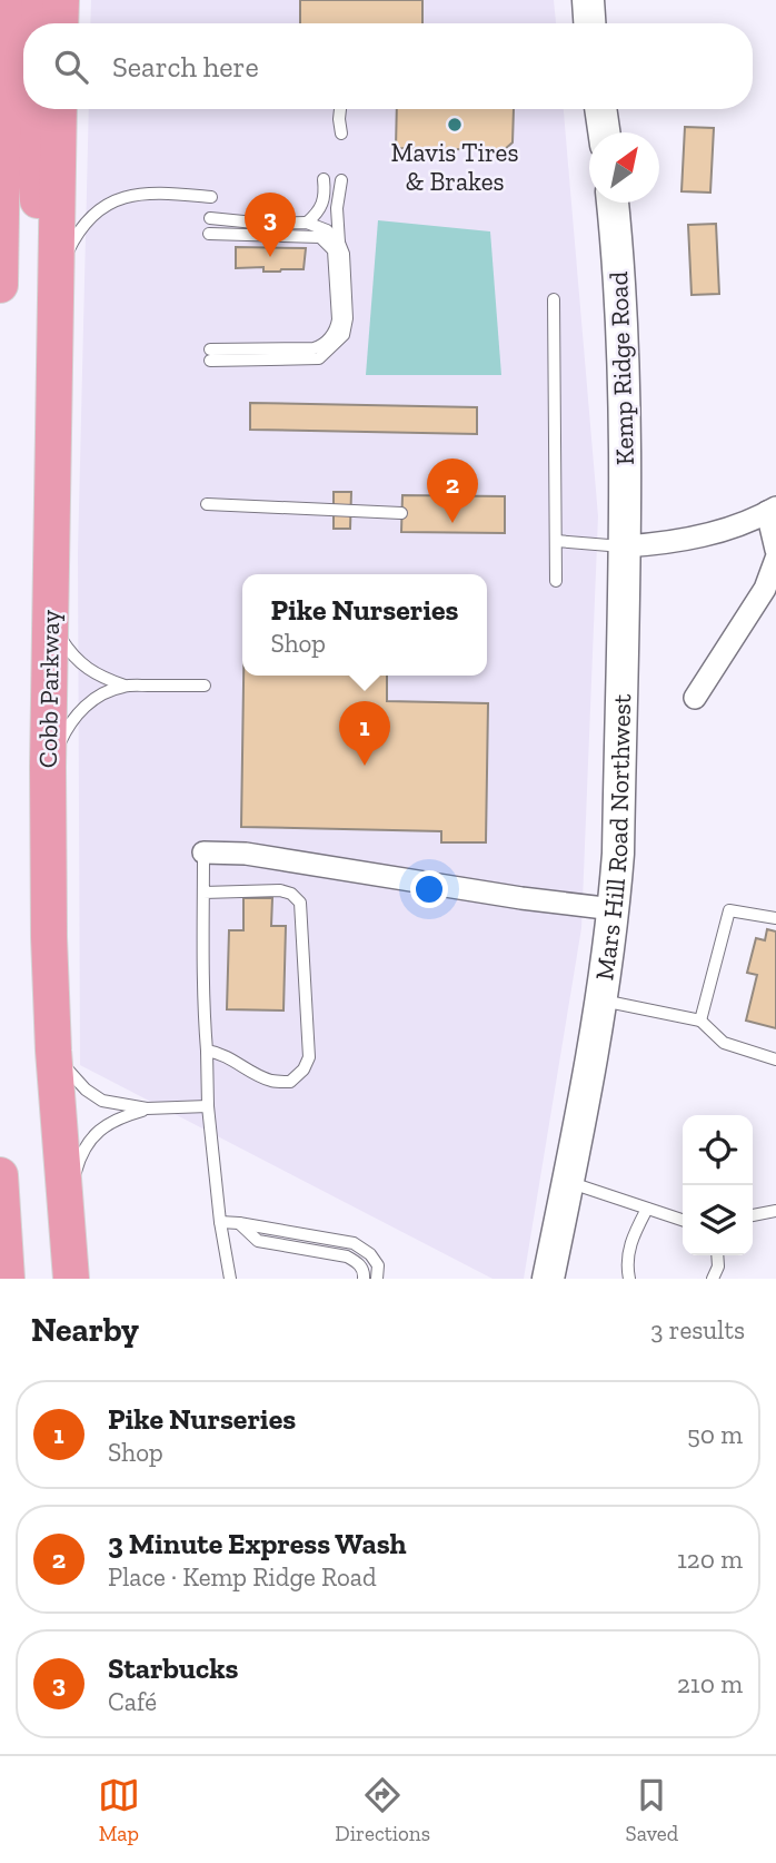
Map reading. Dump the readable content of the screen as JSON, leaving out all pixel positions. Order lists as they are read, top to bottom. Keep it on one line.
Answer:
{"streets":{"main road":["Cobb Parkway"],"street":["Kemp Ridge Road","Mars Hill Road Northwest"]},"crossings":[["Kemp Ridge Road","Mars Hill Road Northwest"]],"places":["Mavis Tires & Brakes"],"north":"top right","page":{"search":"Search here","pins":["3","2","1"],"popup":["Pike Nurseries","Shop"],"heading":["Nearby","3 results"],"list":[{"mark":"1","name":"Pike Nurseries","note":"Shop","value":"50 m"},{"mark":"2","name":"3 Minute Express Wash","note":"Place · Kemp Ridge Road","value":"120 m"},{"mark":"3","name":"Starbucks","note":"Café","value":"210 m"}],"nav":["Map","Directions","Saved"]}}
